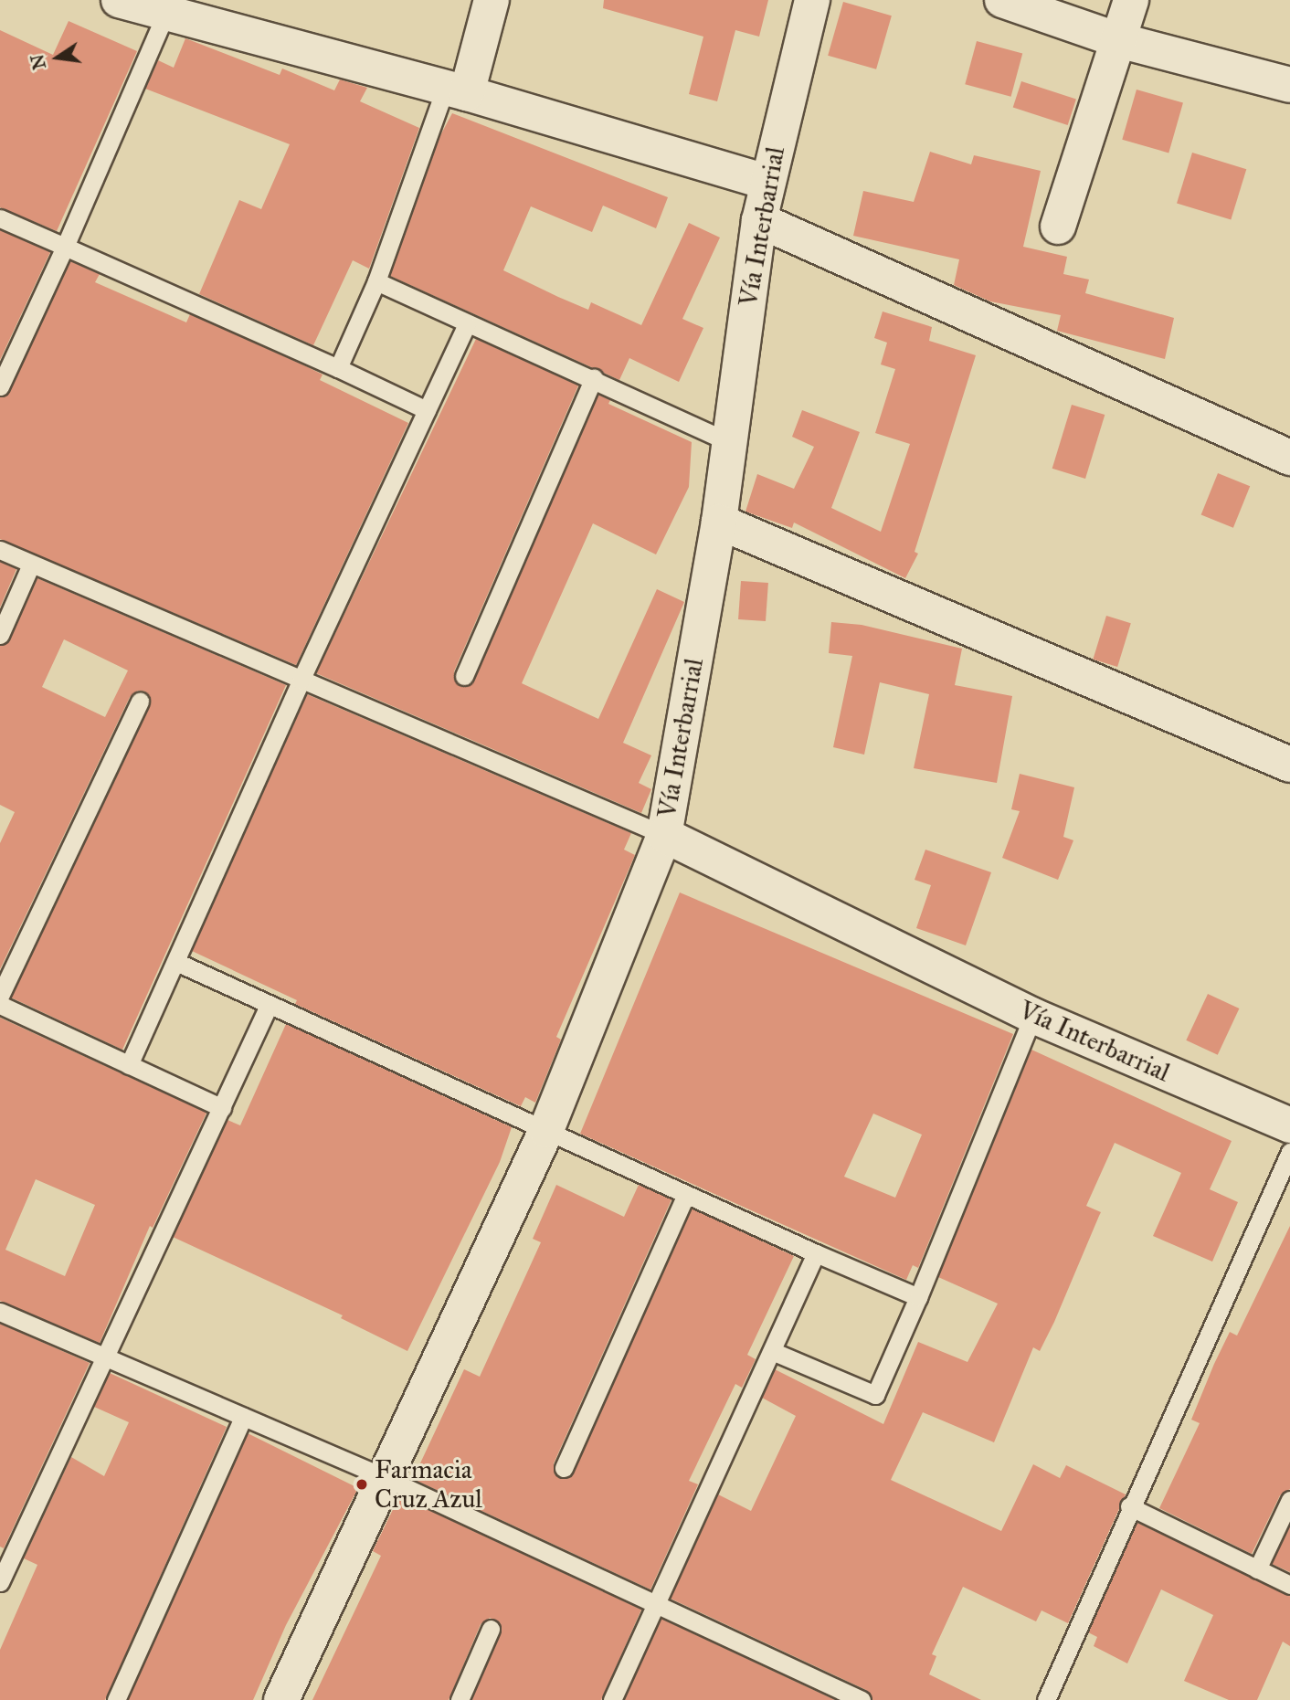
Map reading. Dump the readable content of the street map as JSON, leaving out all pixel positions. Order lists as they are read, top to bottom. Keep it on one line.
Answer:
{"streets":{"street":["Vía Interbarrial"]},"places":["Farmacia Cruz Azul"],"north":"left"}
